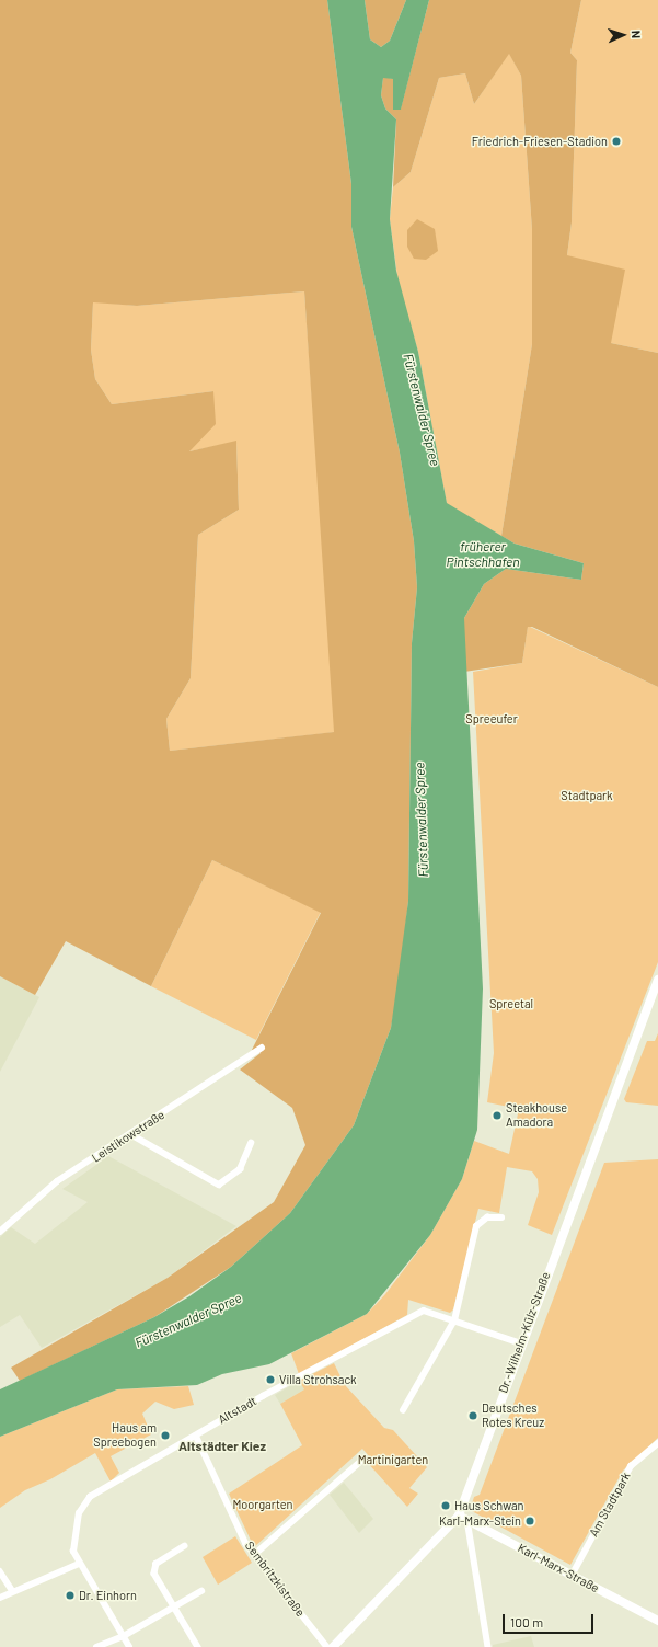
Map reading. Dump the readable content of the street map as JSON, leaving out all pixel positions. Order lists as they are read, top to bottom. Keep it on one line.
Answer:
{"streets":{"main road":["Dr.-Wilhelm-Külz-Straße","Karl-Marx-Straße"],"street":["Leistikowstraße","Altstadt","Am Stadtpark","Sembritzkistraße"]},"crossings":[["Dr.-Wilhelm-Külz-Straße","Altstadt"],["Dr.-Wilhelm-Külz-Straße","Karl-Marx-Straße"],["Altstadt","Sembritzkistraße"],["Am Stadtpark","Karl-Marx-Straße"]],"districts":["Altstädter Kiez"],"water":["Fürstenwalder Spree","früherer Pintschhafen"],"parks":["Spreeufer","Stadtpark","Spreetal","Martinigarten","Moorgarten"],"places":["Friedrich-Friesen-Stadion","Steakhouse Amadora","Villa Strohsack","Deutsches Rotes Kreuz","Haus am Spreebogen","Haus Schwan","Karl-Marx-Stein","Dr. Einhorn"],"scale_bar":"100 m","north":"right"}
